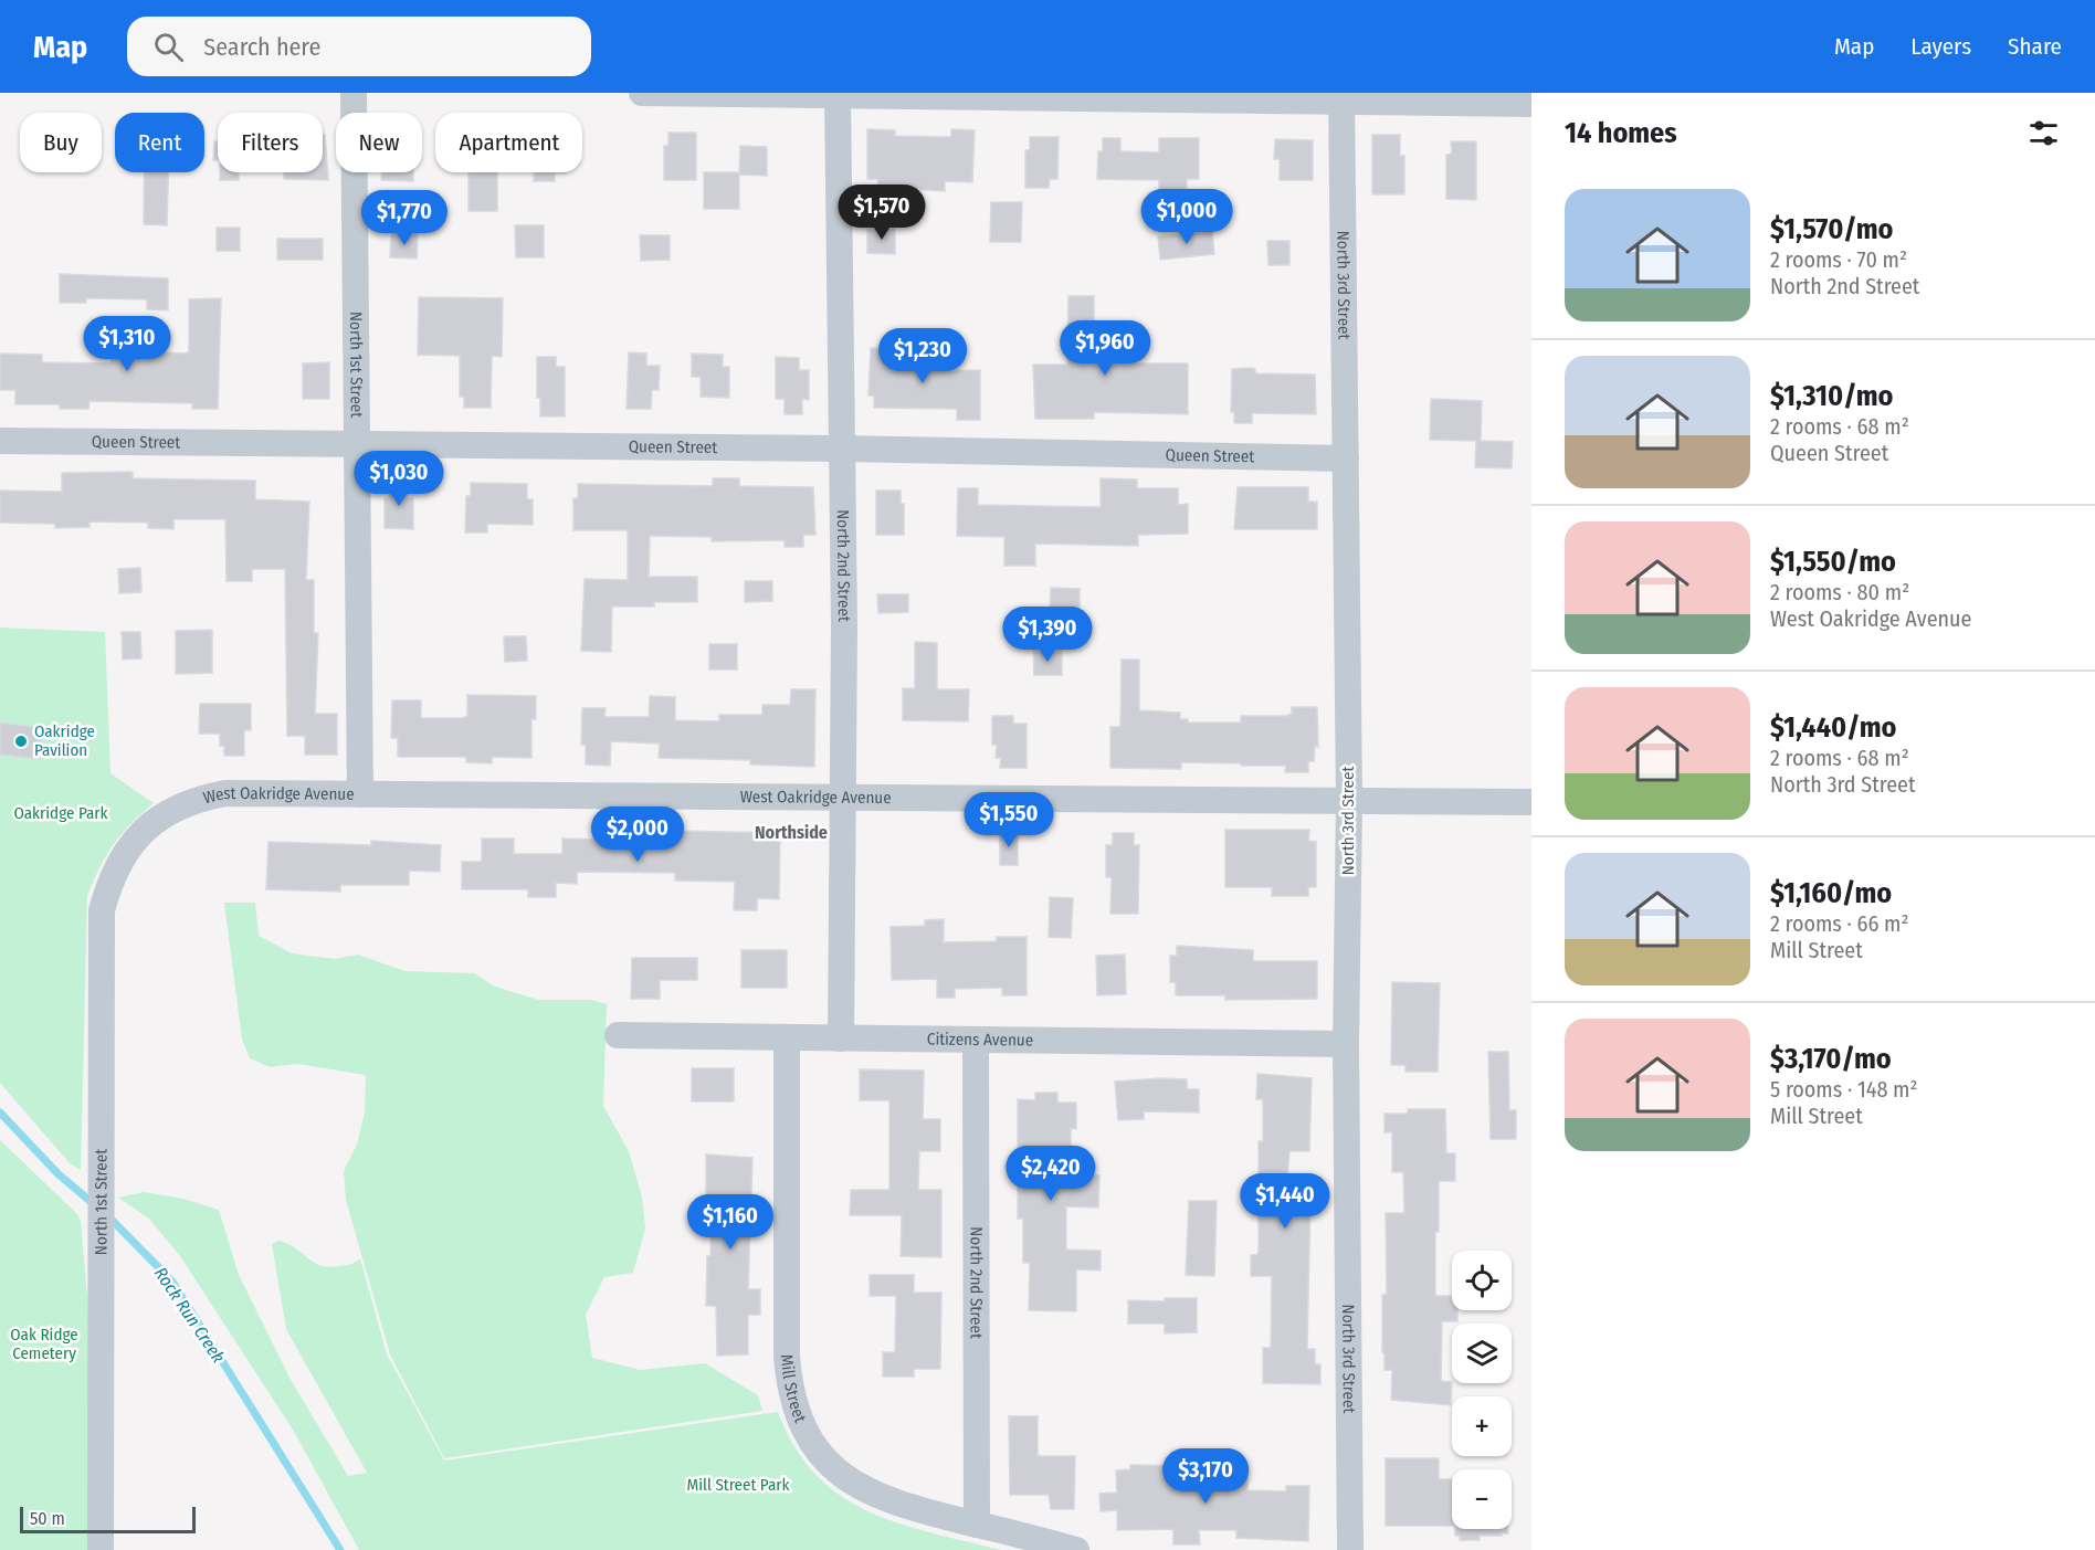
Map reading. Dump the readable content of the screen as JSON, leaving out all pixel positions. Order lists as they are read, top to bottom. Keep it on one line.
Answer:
{"streets":{"street":["North 3rd Street","North 1st Street","Queen Street","North 2nd Street","West Oakridge Avenue","Citizens Avenue","Mill Street"]},"crossings":[["North 3rd Street","Queen Street"],["North 3rd Street","West Oakridge Avenue"],["North 3rd Street","Citizens Avenue"],["North 1st Street","Queen Street"],["North 1st Street","West Oakridge Avenue"],["Queen Street","North 2nd Street"],["North 2nd Street","West Oakridge Avenue"],["North 2nd Street","Citizens Avenue"],["North 2nd Street","Mill Street"],["Citizens Avenue","Mill Street"]],"districts":["Northside"],"water":["Rock Run Creek"],"parks":["Oakridge Park","Oak Ridge Cemetery","Mill Street Park"],"places":["Oakridge Pavilion"],"scale_bar":"50 m","page":{"header":"Map","search":"Search here","nav":["Map","Layers","Share"],"heading":"14 homes","chip":["Buy","Rent","Filters","New","Apartment"],"list":[{"name":"$1,570/mo","note":"2 rooms · 70 m² · North 2nd Street"},{"name":"$1,310/mo","note":"2 rooms · 68 m² · Queen Street"},{"name":"$1,550/mo","note":"2 rooms · 80 m² · West Oakridge Avenue"},{"name":"$1,440/mo","note":"2 rooms · 68 m² · North 3rd Street"},{"name":"$1,160/mo","note":"2 rooms · 66 m² · Mill Street"},{"name":"$3,170/mo","note":"5 rooms · 148 m² · Mill Street"}],"price":["$1,570","$1,000","$1,770","$1,310","$1,960","$1,230","$1,030","$1,390","$1,550","$2,000","$2,420","$1,440","$1,160","$3,170"],"map_buttons":["+","−"],"scale":"50 m"}}
